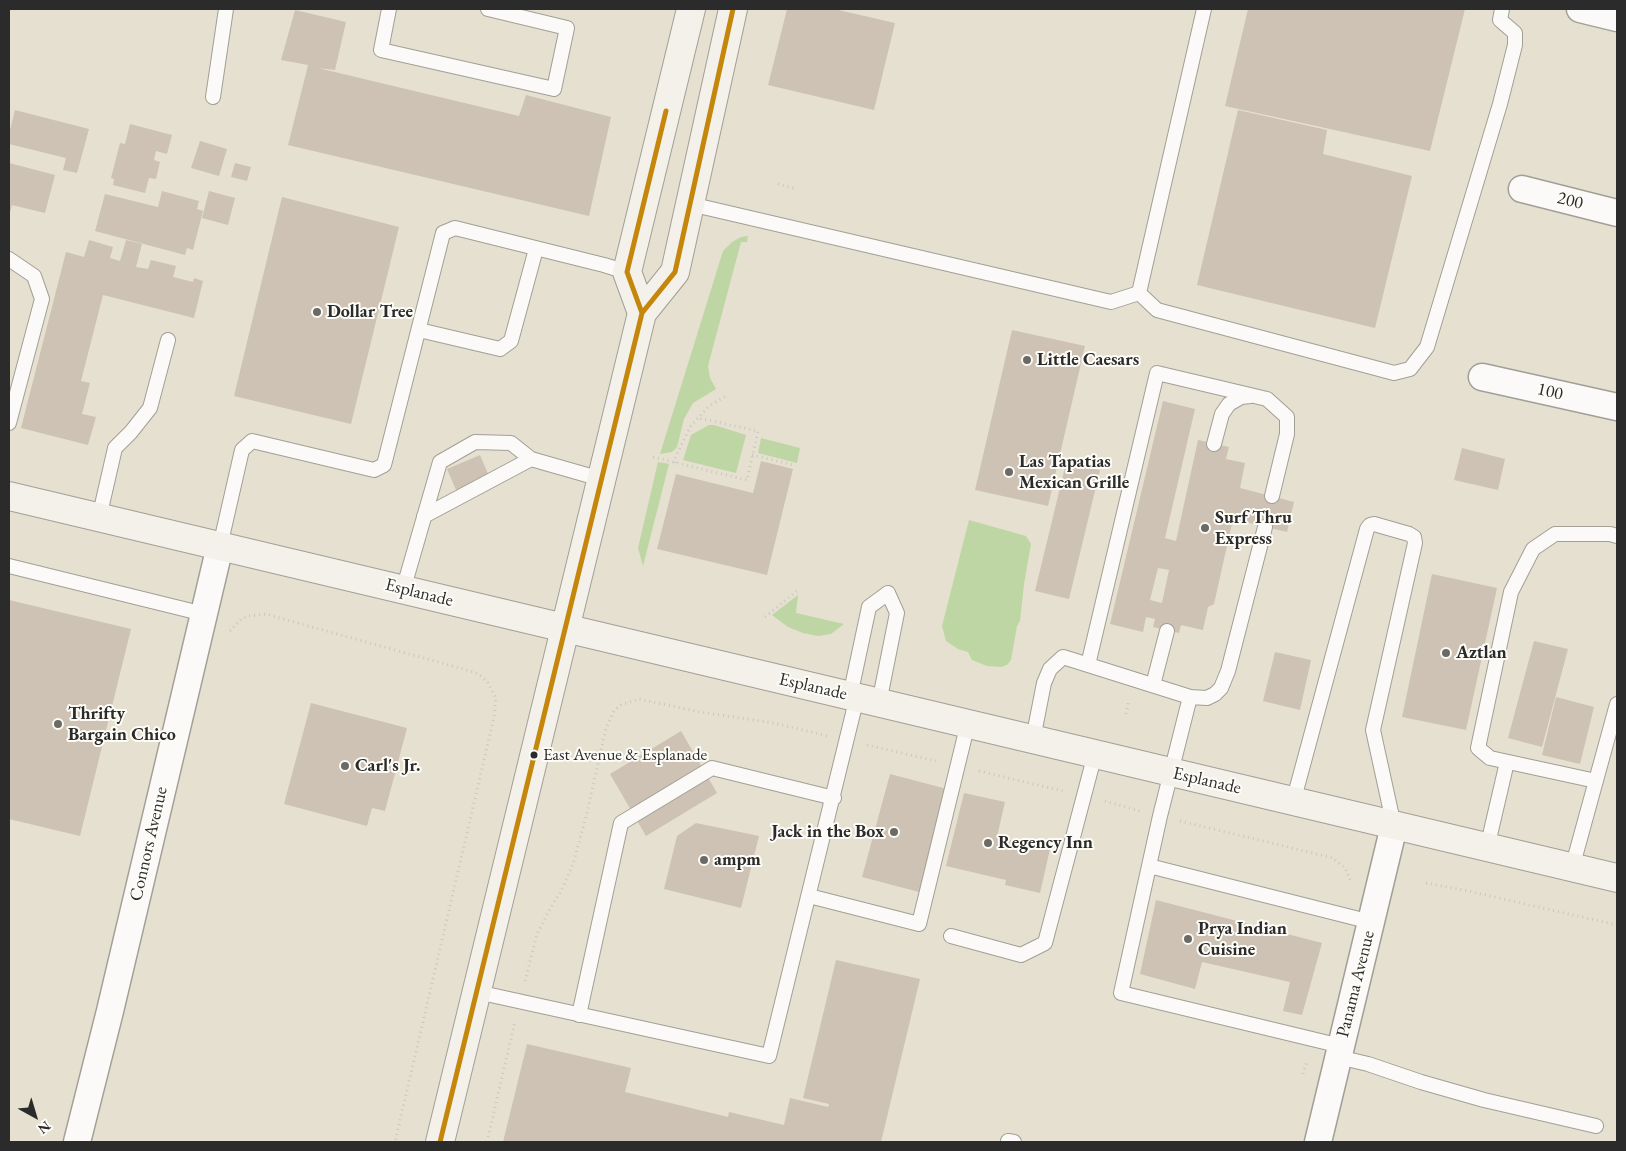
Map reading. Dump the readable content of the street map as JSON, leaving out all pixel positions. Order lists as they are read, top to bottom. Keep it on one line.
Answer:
{"streets":{"main road":["Esplanade"],"street":["200","100","Connors Avenue","Panama Avenue"]},"crossings":[["Esplanade","Connors Avenue"],["Esplanade","Panama Avenue"]],"places":["Dollar Tree","Little Caesars","Las Tapatias Mexican Grille","Surf Thru Express","Aztlan","Thrifty Bargain Chico","East Avenue & Esplanade","Carl's Jr.","Jack in the Box","Regency Inn","ampm","Prya Indian Cuisine"],"north":"bottom right"}
